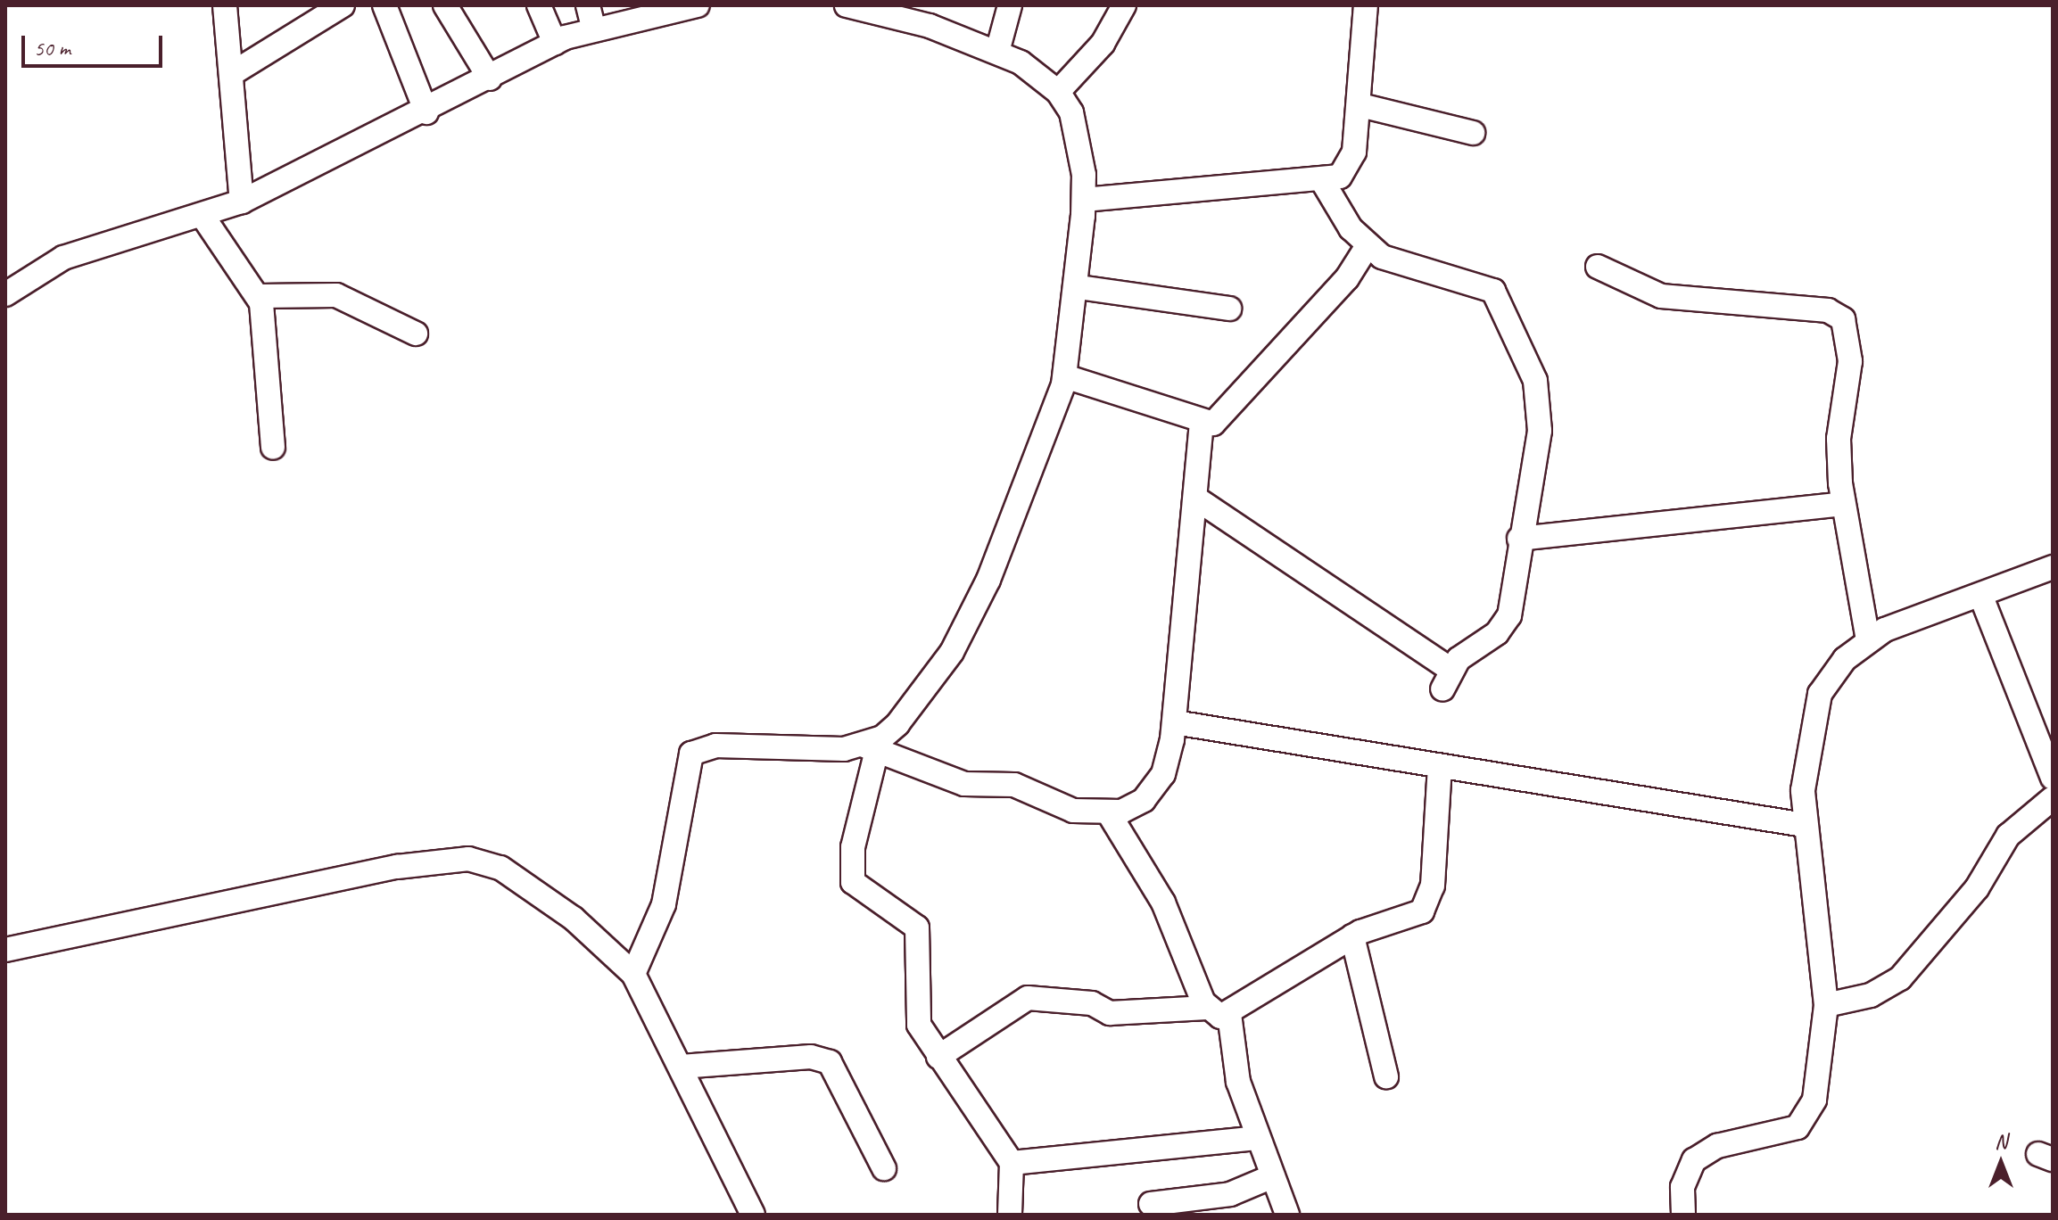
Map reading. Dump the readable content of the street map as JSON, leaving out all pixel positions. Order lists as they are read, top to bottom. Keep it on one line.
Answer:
{"scale_bar":"50 m","north":"top"}
